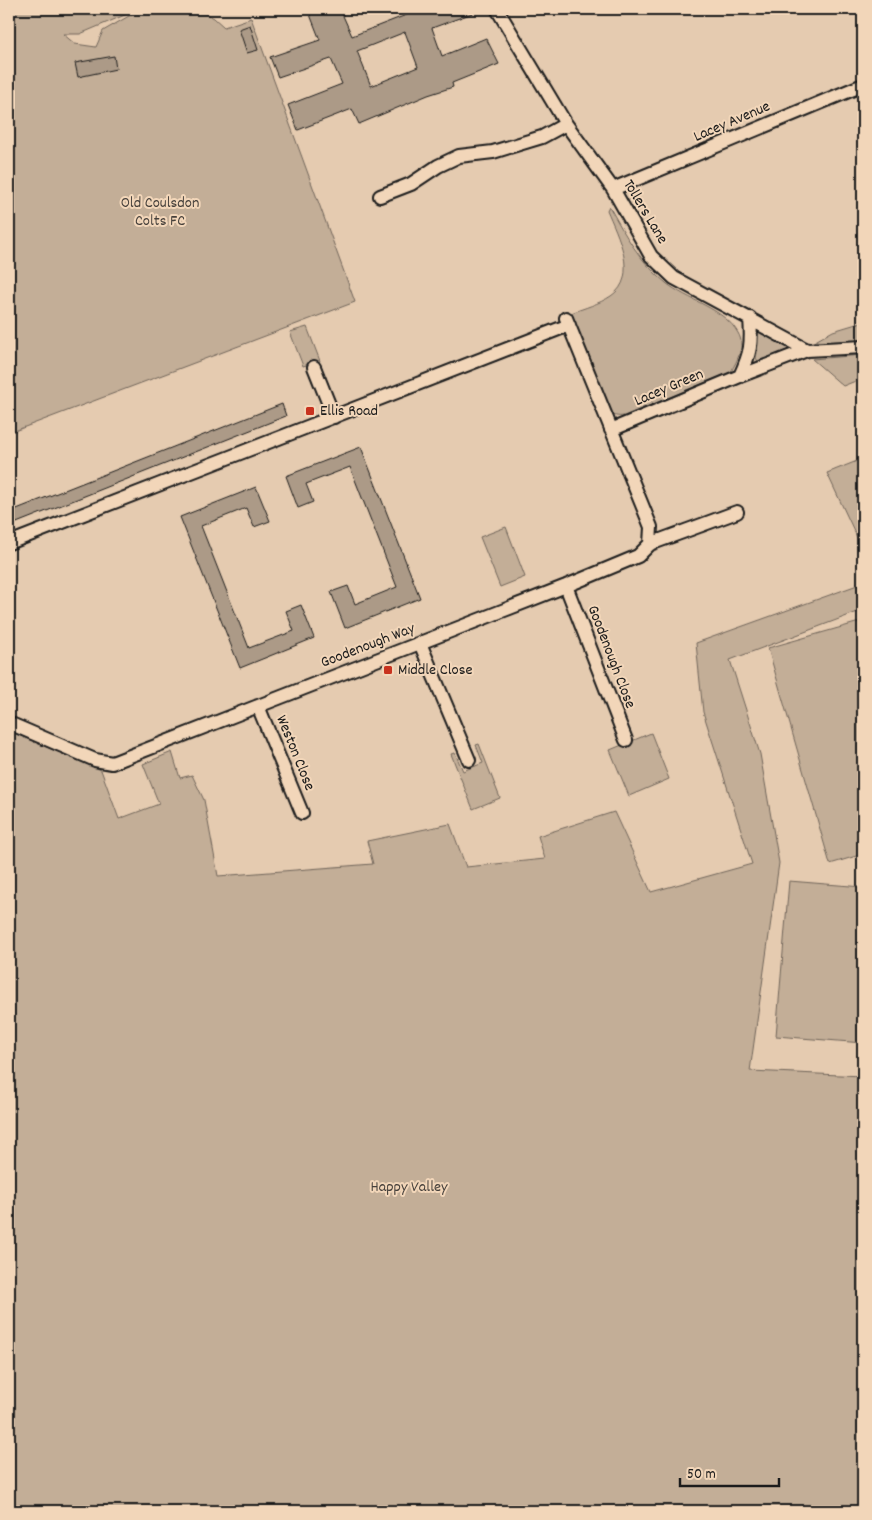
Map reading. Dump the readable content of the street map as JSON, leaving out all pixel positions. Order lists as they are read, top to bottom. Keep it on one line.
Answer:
{"streets":{"street":["Lacey Avenue","Tollers Lane","Lacey Green","Goodenough Way","Goodenough Close","Weston Close"]},"crossings":[["Lacey Avenue","Tollers Lane"],["Tollers Lane","Lacey Green"],["Goodenough Way","Goodenough Close"],["Goodenough Way","Weston Close"]],"parks":["Old Coulsdon Colts FC","Happy Valley"],"places":{"transit":["Ellis Road","Middle Close"]},"scale_bar":"50 m"}
